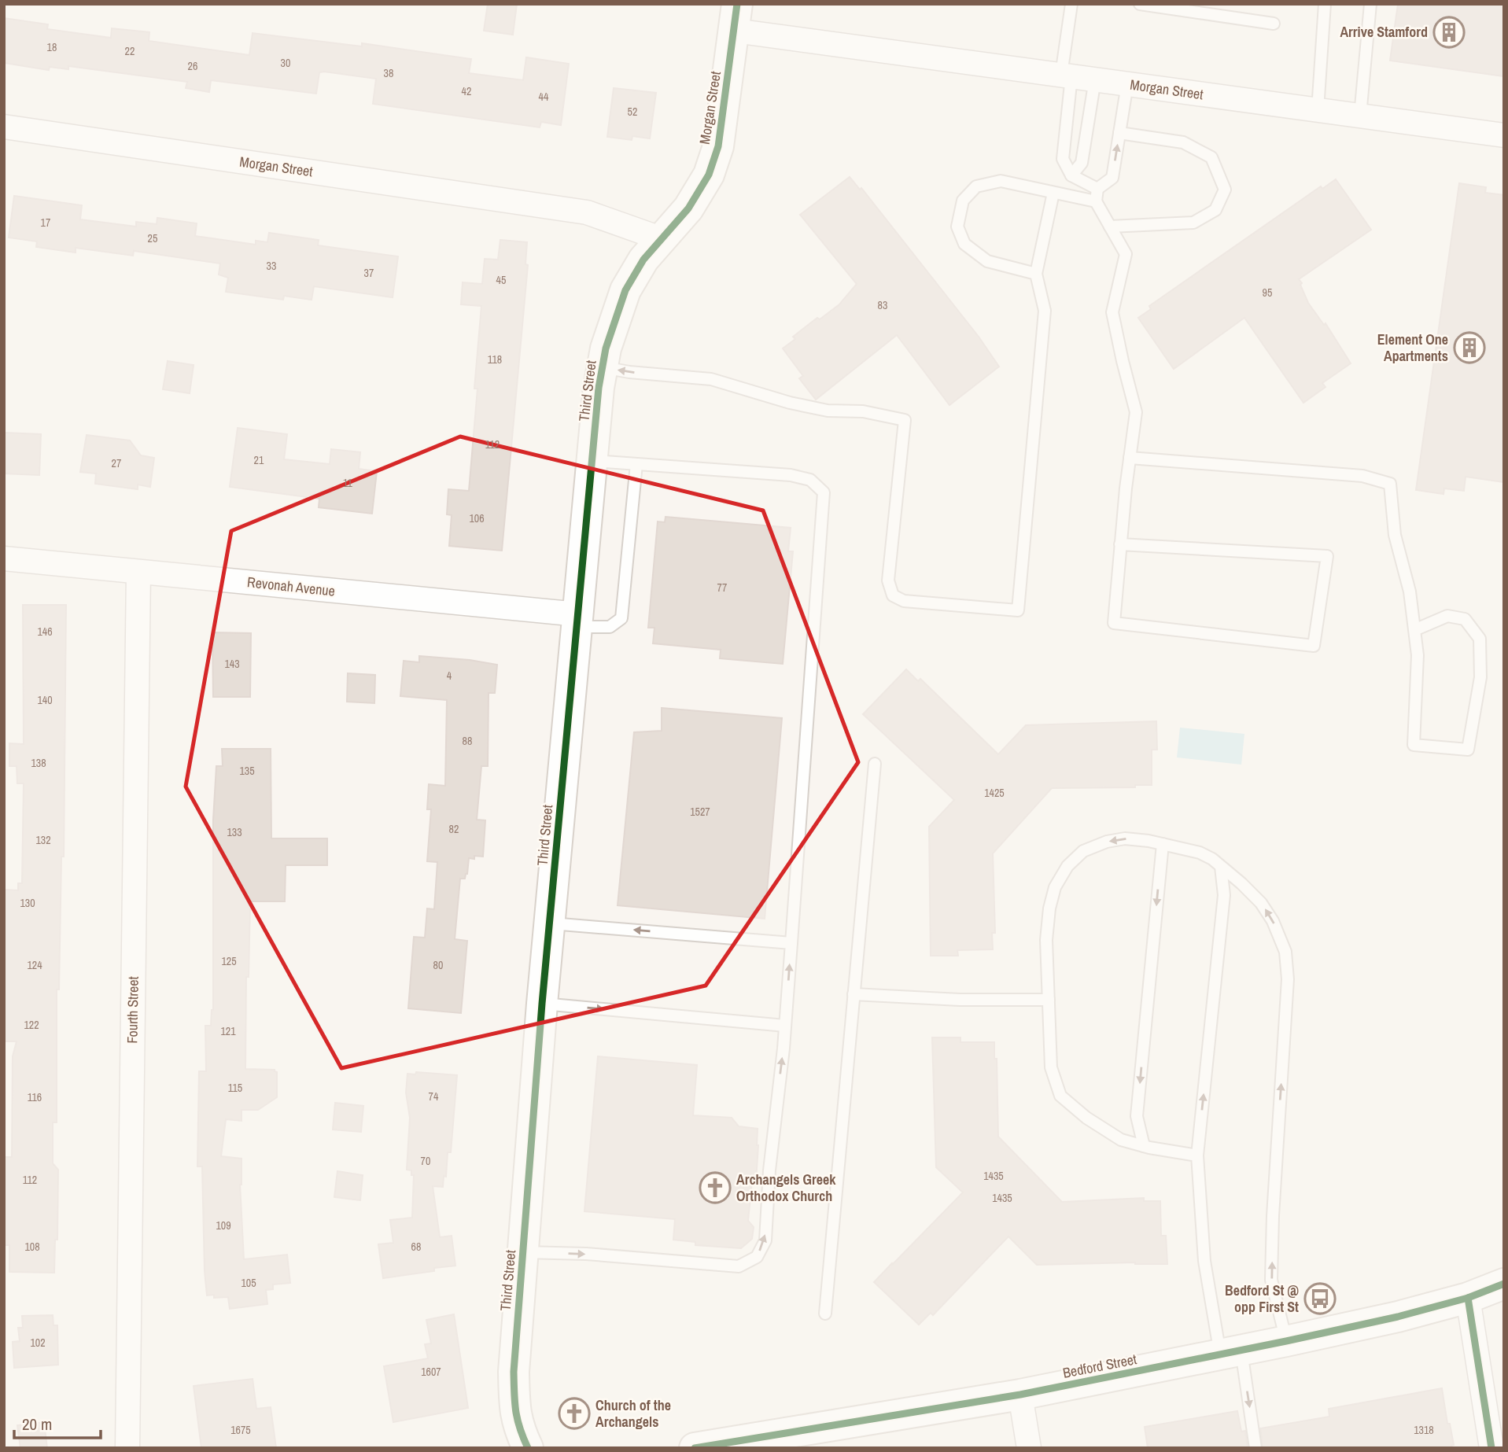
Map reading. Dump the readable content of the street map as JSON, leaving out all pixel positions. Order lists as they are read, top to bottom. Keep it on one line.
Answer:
{"streets":{"street":["Morgan Street","Third Street","Revonah Avenue","Fourth Street","Bedford Street"]},"crossings":[["Morgan Street","Third Street"],["Third Street","Revonah Avenue"],["Revonah Avenue","Fourth Street"]],"places":{"building":["Arrive Stamford","Element One Apartments"],"church":["Archangels Greek Orthodox Church","Church of the Archangels"],"bus stop":["Bedford St @ opp First St"]},"house_numbers":["18","22","30","26","38","42","44","52","17","25","33","37","45","95","83","118","112","21","27","11","106","77","146","143","4","140","88","138","135","1425","1527","82","133","132","130","125","124","80","122","121","115","74","116","70","1435","112","1435","109","108","68","105","102","1607","1675","1318"],"scale_bar":"20 m"}
